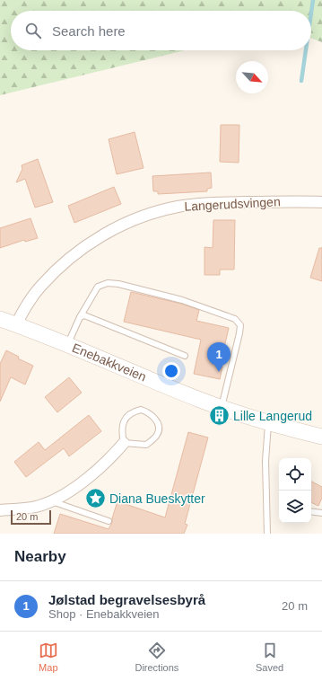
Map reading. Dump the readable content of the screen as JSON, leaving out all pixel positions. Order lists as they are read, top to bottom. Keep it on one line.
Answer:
{"streets":{"main road":["Enebakkveien"],"street":["Langerudsvingen"]},"crossings":[["Langerudsvingen","Enebakkveien"]],"places":{"building":["Lille Langerud"],"place":["Diana Bueskytter"]},"scale_bar":"20 m","north":"bottom right","page":{"search":"Search here","pins":"1","scale":"20 m","heading":"Nearby","list":[{"mark":"1","name":"Jølstad begravelsesbyrå","note":"Shop · Enebakkveien","value":"20 m"}],"nav":["Map","Directions","Saved"]}}
